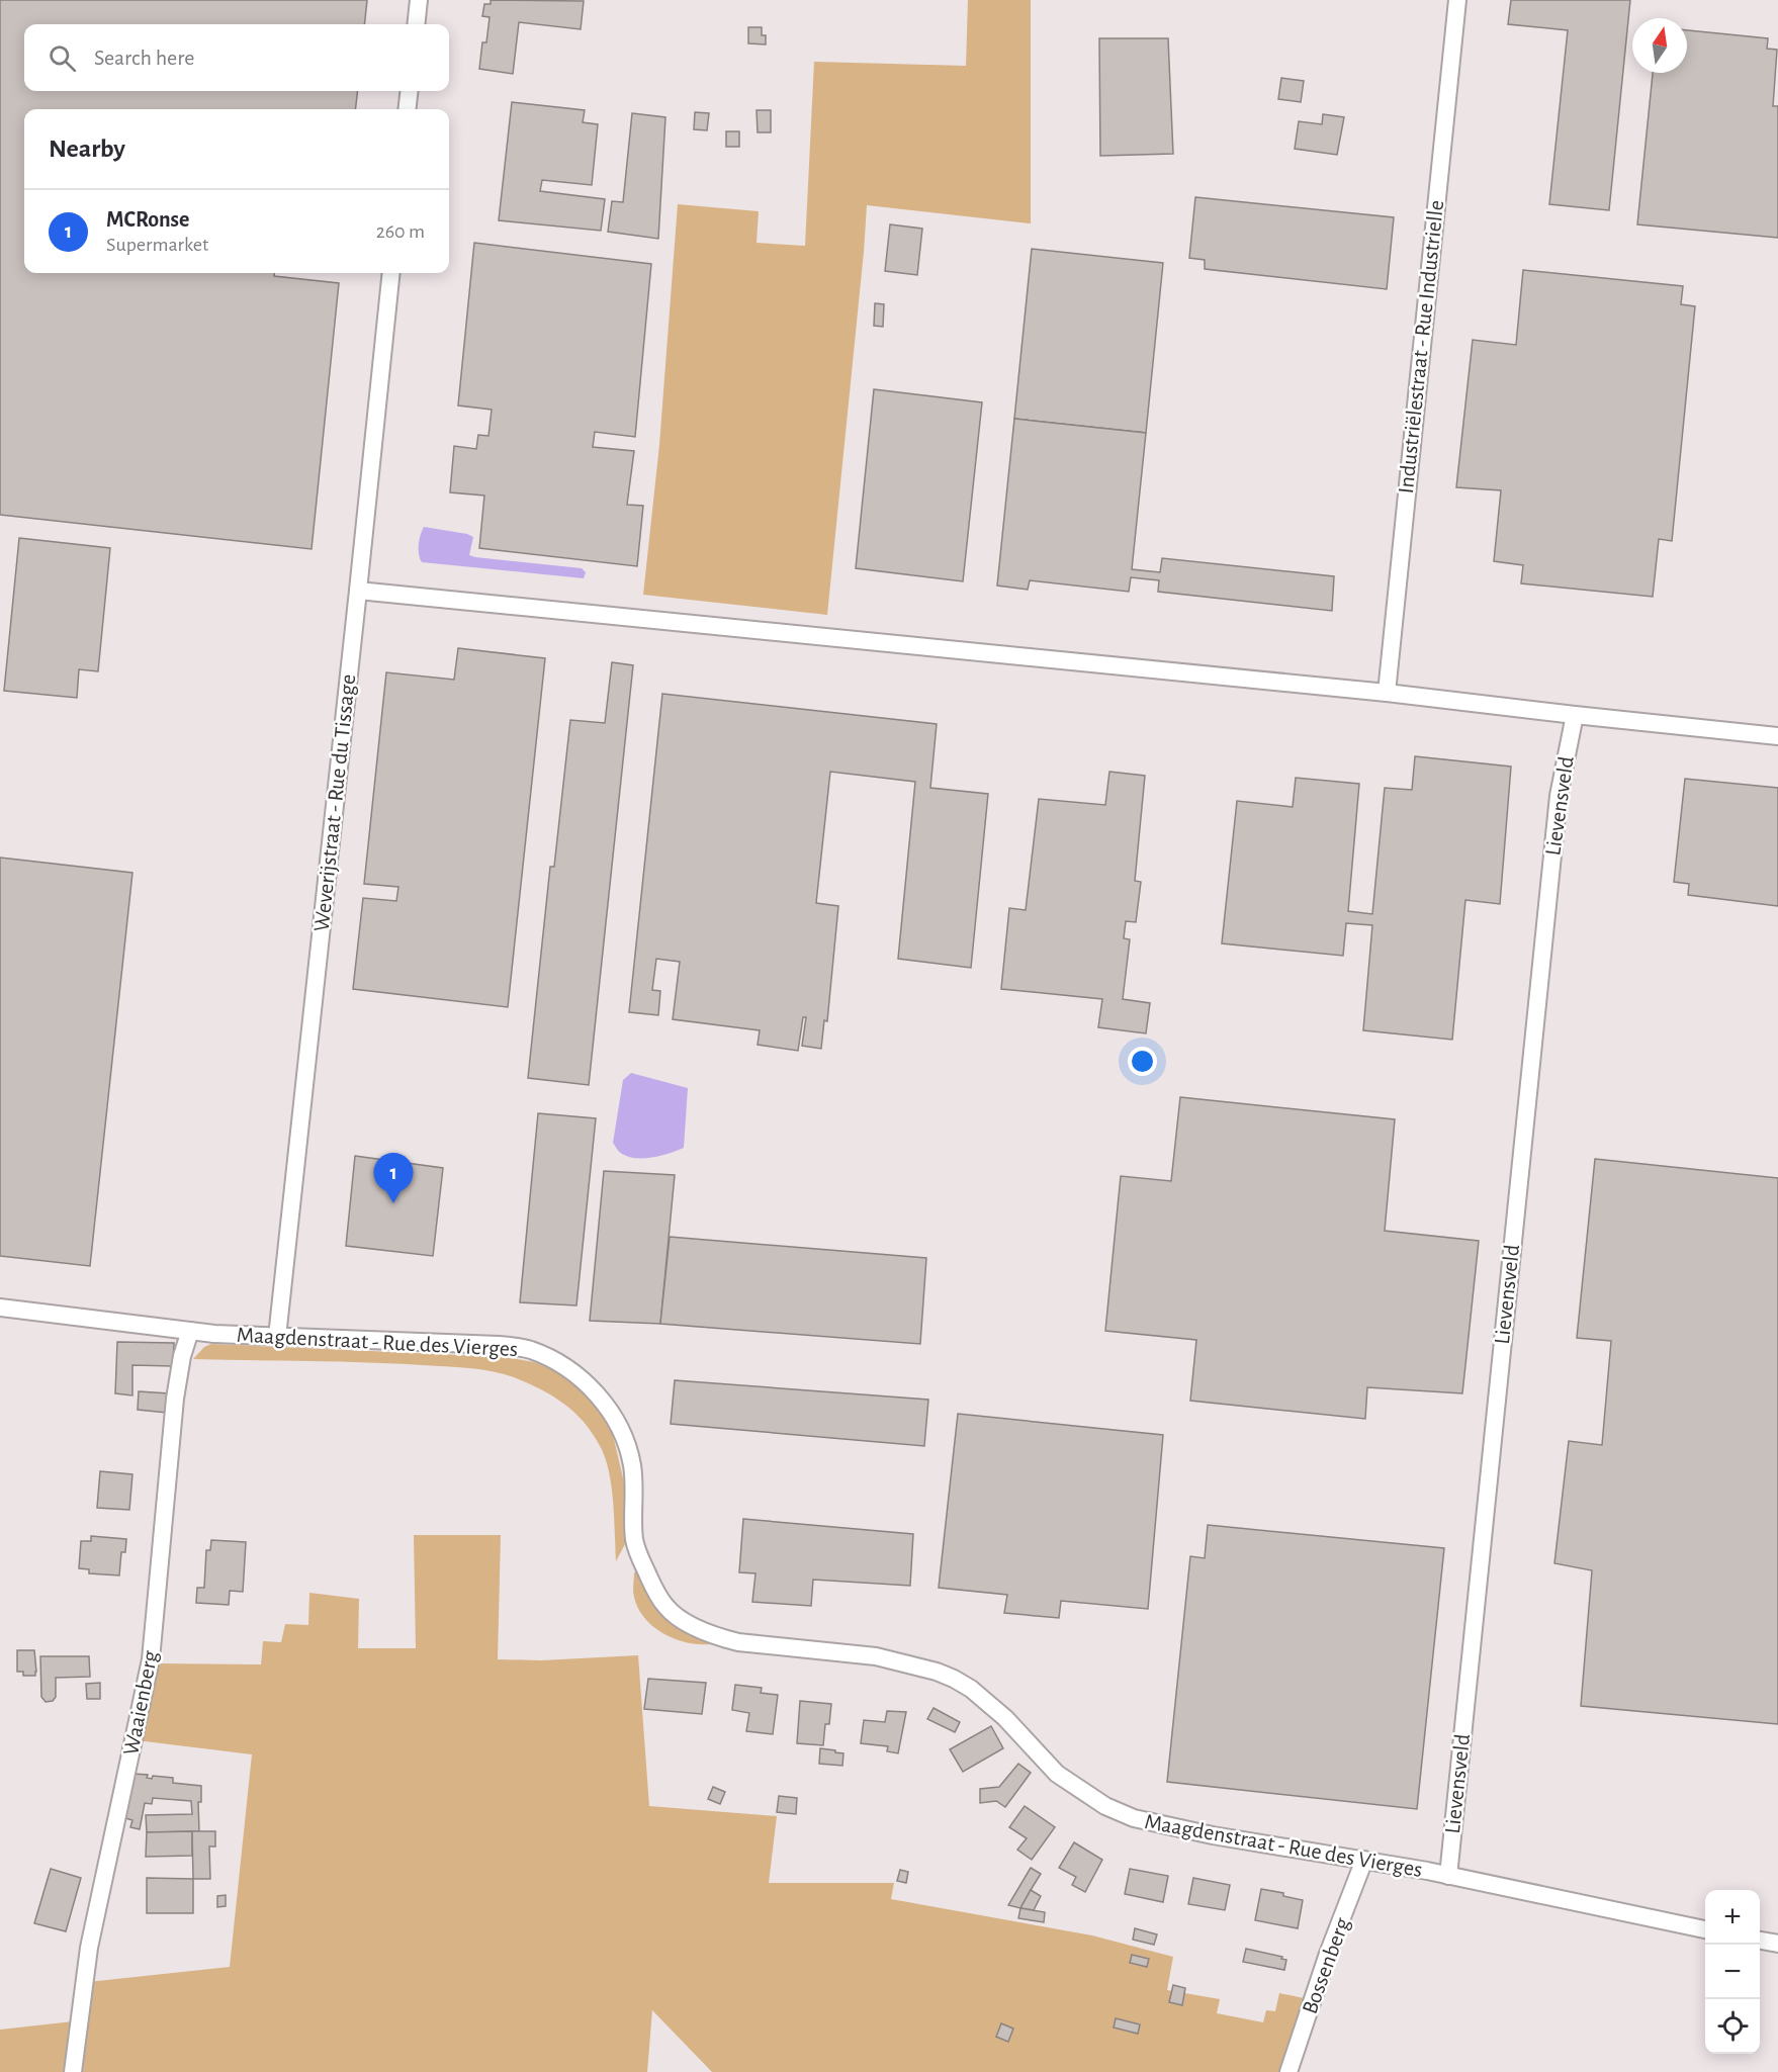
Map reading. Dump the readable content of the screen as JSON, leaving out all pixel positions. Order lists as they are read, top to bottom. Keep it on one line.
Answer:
{"streets":{"street":["Industriëlestraat - Rue Industrielle","Weverijstraat - Rue du Tissage","Lievensveld","Maagdenstraat - Rue des Vierges","Waaienberg","Bossenberg"]},"crossings":[["Weverijstraat - Rue du Tissage","Maagdenstraat - Rue des Vierges"],["Lievensveld","Maagdenstraat - Rue des Vierges"],["Maagdenstraat - Rue des Vierges","Waaienberg"],["Maagdenstraat - Rue des Vierges","Bossenberg"]],"north":"top","page":{"search":"Search here","heading":"Nearby","list":[{"mark":"1","name":"MCRonse","note":"Supermarket","value":"260 m"}],"pins":"1","map_buttons":["+","−"]}}
